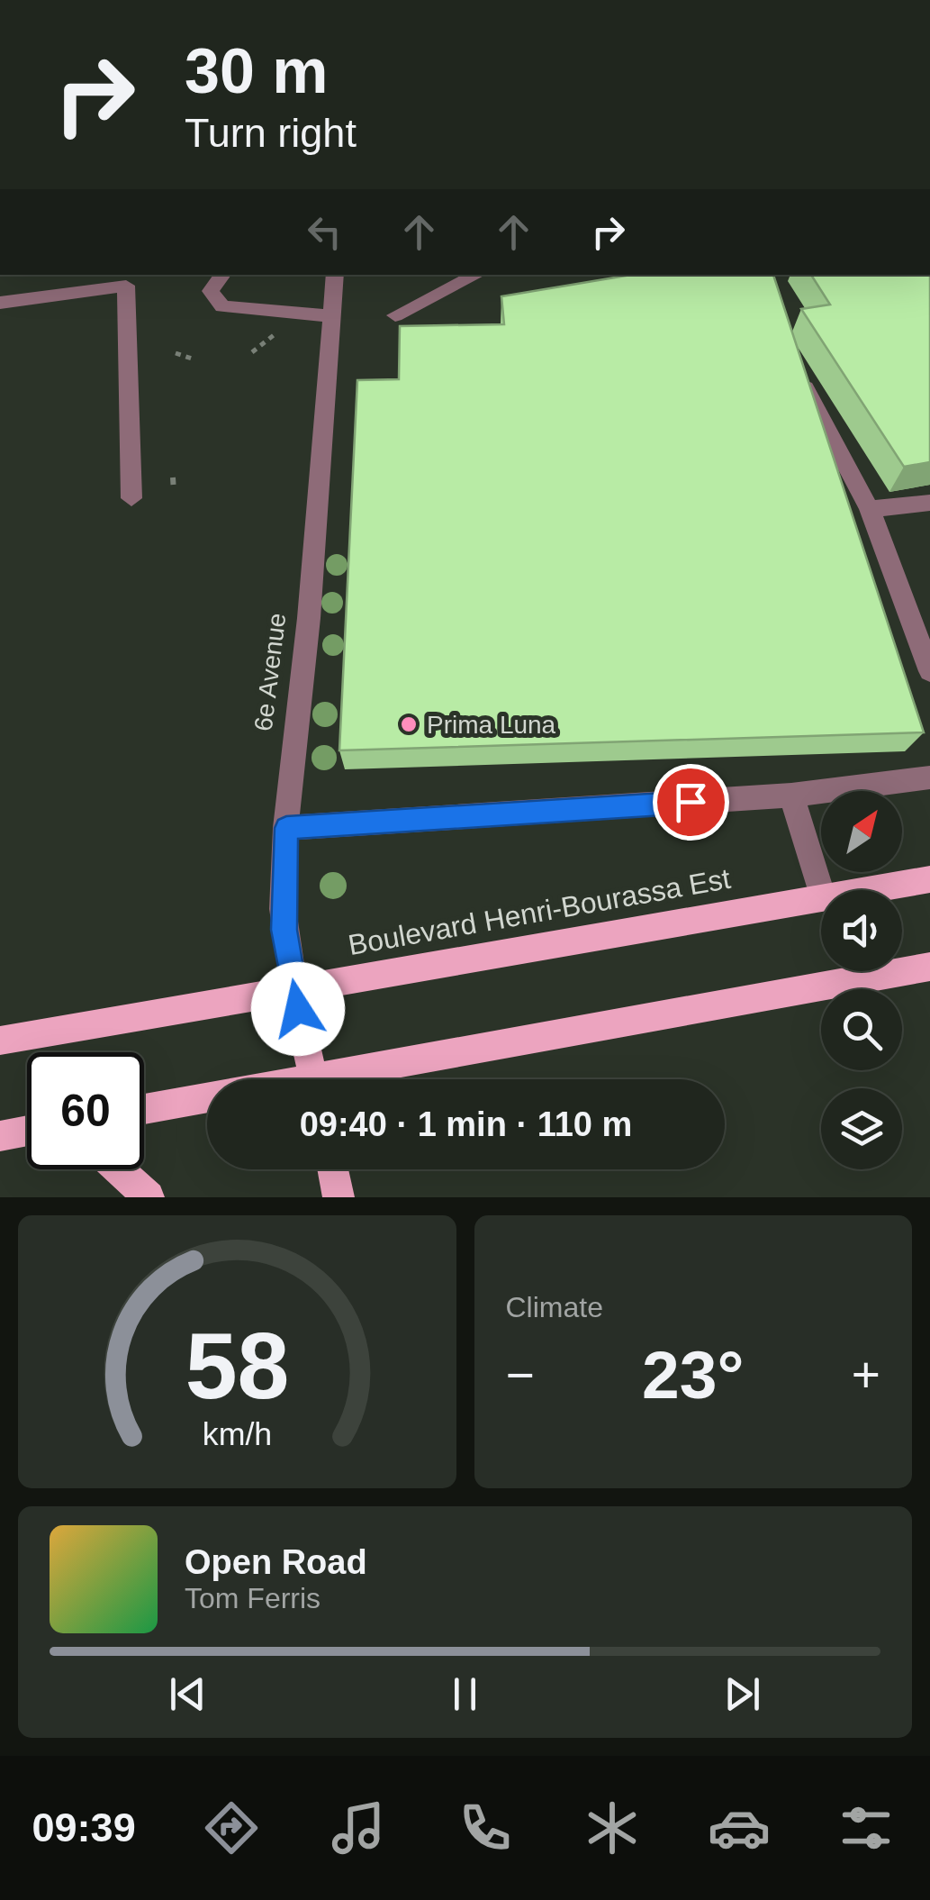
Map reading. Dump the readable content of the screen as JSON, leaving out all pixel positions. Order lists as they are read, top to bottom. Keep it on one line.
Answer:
{"streets":{"main road":["6e Avenue","Boulevard Henri-Bourassa Est"]},"crossings":[["6e Avenue","Boulevard Henri-Bourassa Est"]],"places":["Prima Luna"],"north":"top right","page":{"turn":["30 m","Turn right"],"limit":"60","trip":"09:40 · 1 min · 110 m","tile":"Climate","heat":["−","23°","+"],"song":["Open Road","Tom Ferris"],"tabs":"09:39","gauge":["58","km/h"]}}
